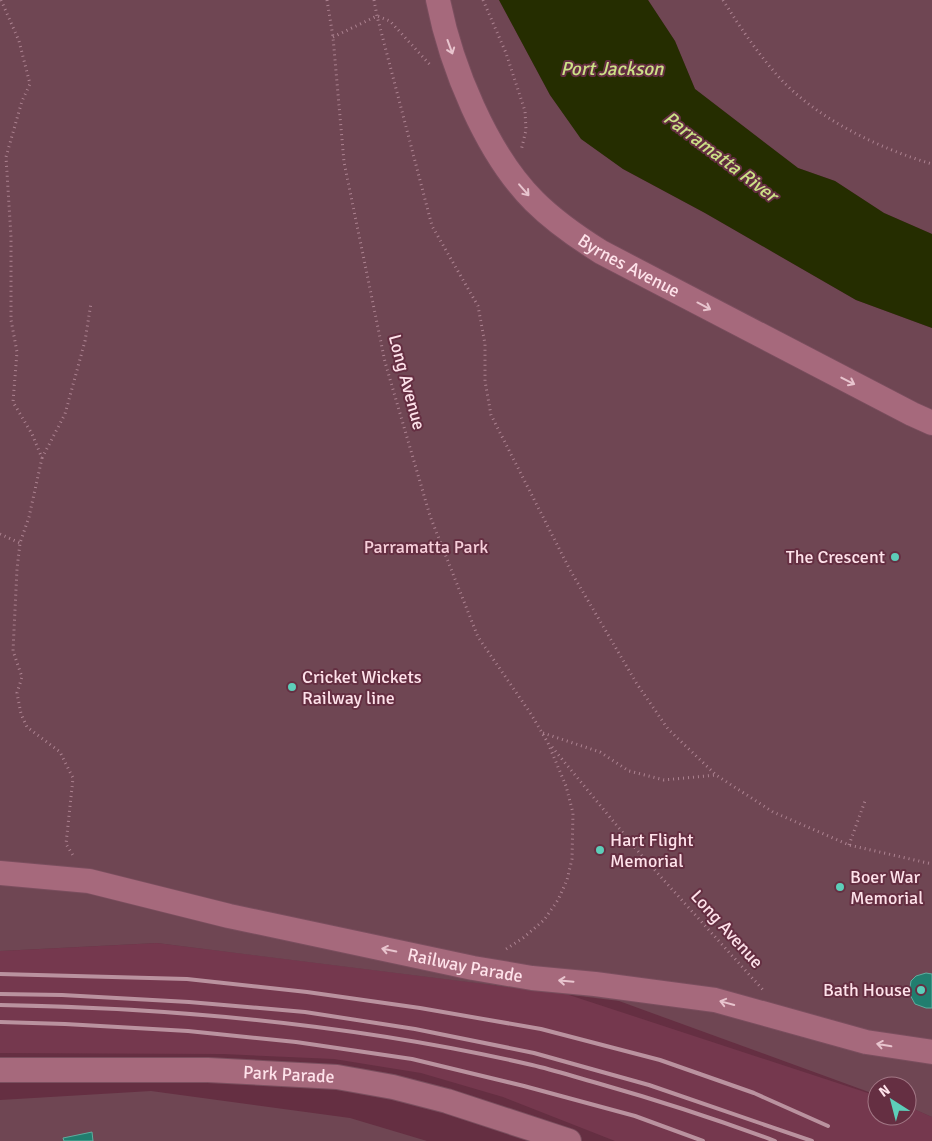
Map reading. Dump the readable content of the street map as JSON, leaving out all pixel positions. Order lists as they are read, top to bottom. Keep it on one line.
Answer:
{"streets":{"street":["Byrnes Avenue","Railway Parade","Park Parade"],"path":["Long Avenue"]},"crossings":[["Long Avenue","Railway Parade"]],"one_way":["Byrnes Avenue","Railway Parade"],"water":["Port Jackson","Parramatta River"],"parks":["Parramatta Park"],"places":["The Crescent","Cricket Wickets Railway line","Hart Flight Memorial","Boer War Memorial","Bath House"],"north":"top left"}
